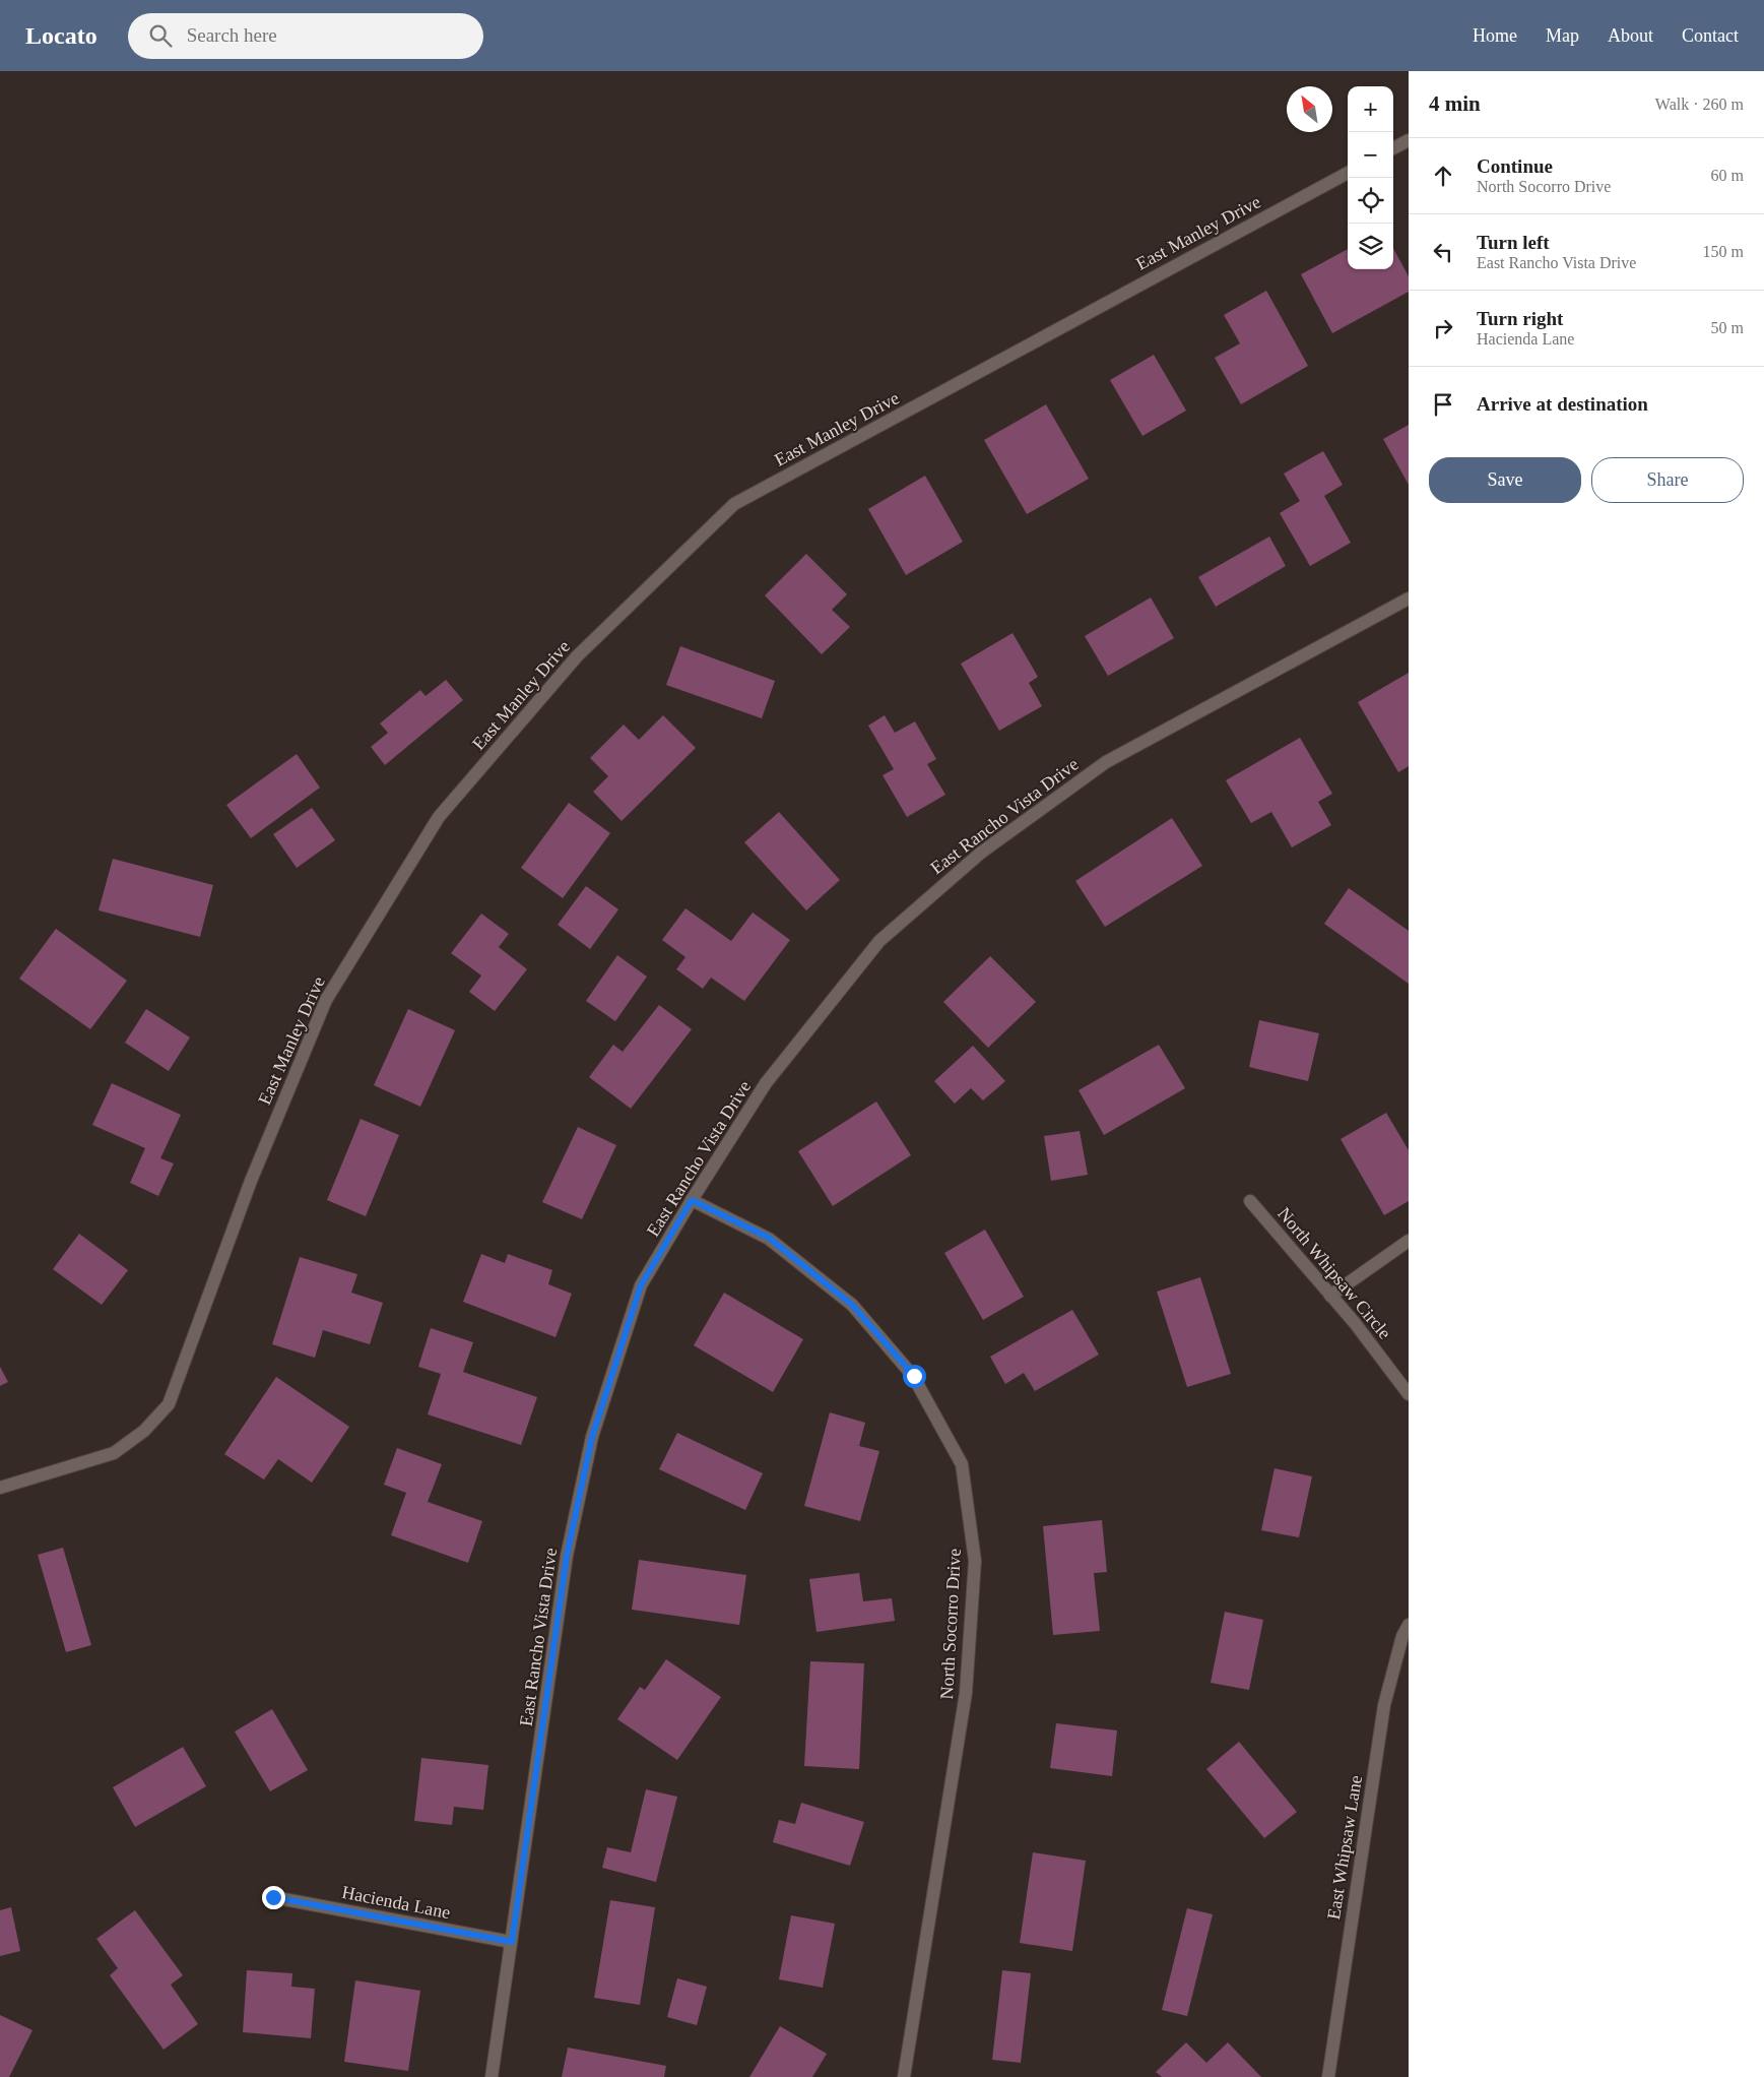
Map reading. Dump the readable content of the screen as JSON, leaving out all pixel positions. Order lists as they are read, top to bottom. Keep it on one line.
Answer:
{"streets":{"street":["East Manley Drive","East Rancho Vista Drive","North Whipsaw Circle","North Socorro Drive","East Whipsaw Lane","Hacienda Lane"]},"crossings":[["East Rancho Vista Drive","North Socorro Drive"],["East Rancho Vista Drive","Hacienda Lane"]],"north":"top left","page":{"header":"Locato","search":"Search here","nav":["Home","Map","About","Contact"],"heading":["4 min","Walk · 260 m"],"map_buttons":["+","−"],"list":[["Continue","North Socorro Drive","60 m"],["Turn left","East Rancho Vista Drive","150 m"],["Turn right","Hacienda Lane","50 m"],"Arrive at destination"],"buttons":["Save","Share"]}}
